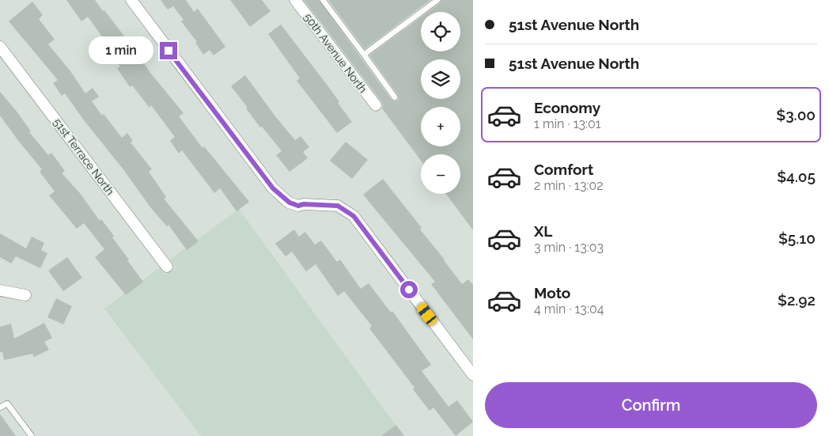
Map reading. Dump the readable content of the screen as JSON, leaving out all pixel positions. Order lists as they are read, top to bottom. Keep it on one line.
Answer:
{"streets":{"street":["50th Avenue North","51st Terrace North"]},"page":{"banner":["51st Avenue North","51st Avenue North"],"map_buttons":["+","−"],"bubble":"1 min","list":[{"name":"Economy","note":"1 min · 13:01","value":"$3.00"},{"name":"Comfort","note":"2 min · 13:02","value":"$4.05"},{"name":"XL","note":"3 min · 13:03","value":"$5.10"},{"name":"Moto","note":"4 min · 13:04","value":"$2.92"}],"buttons":"Confirm"}}
